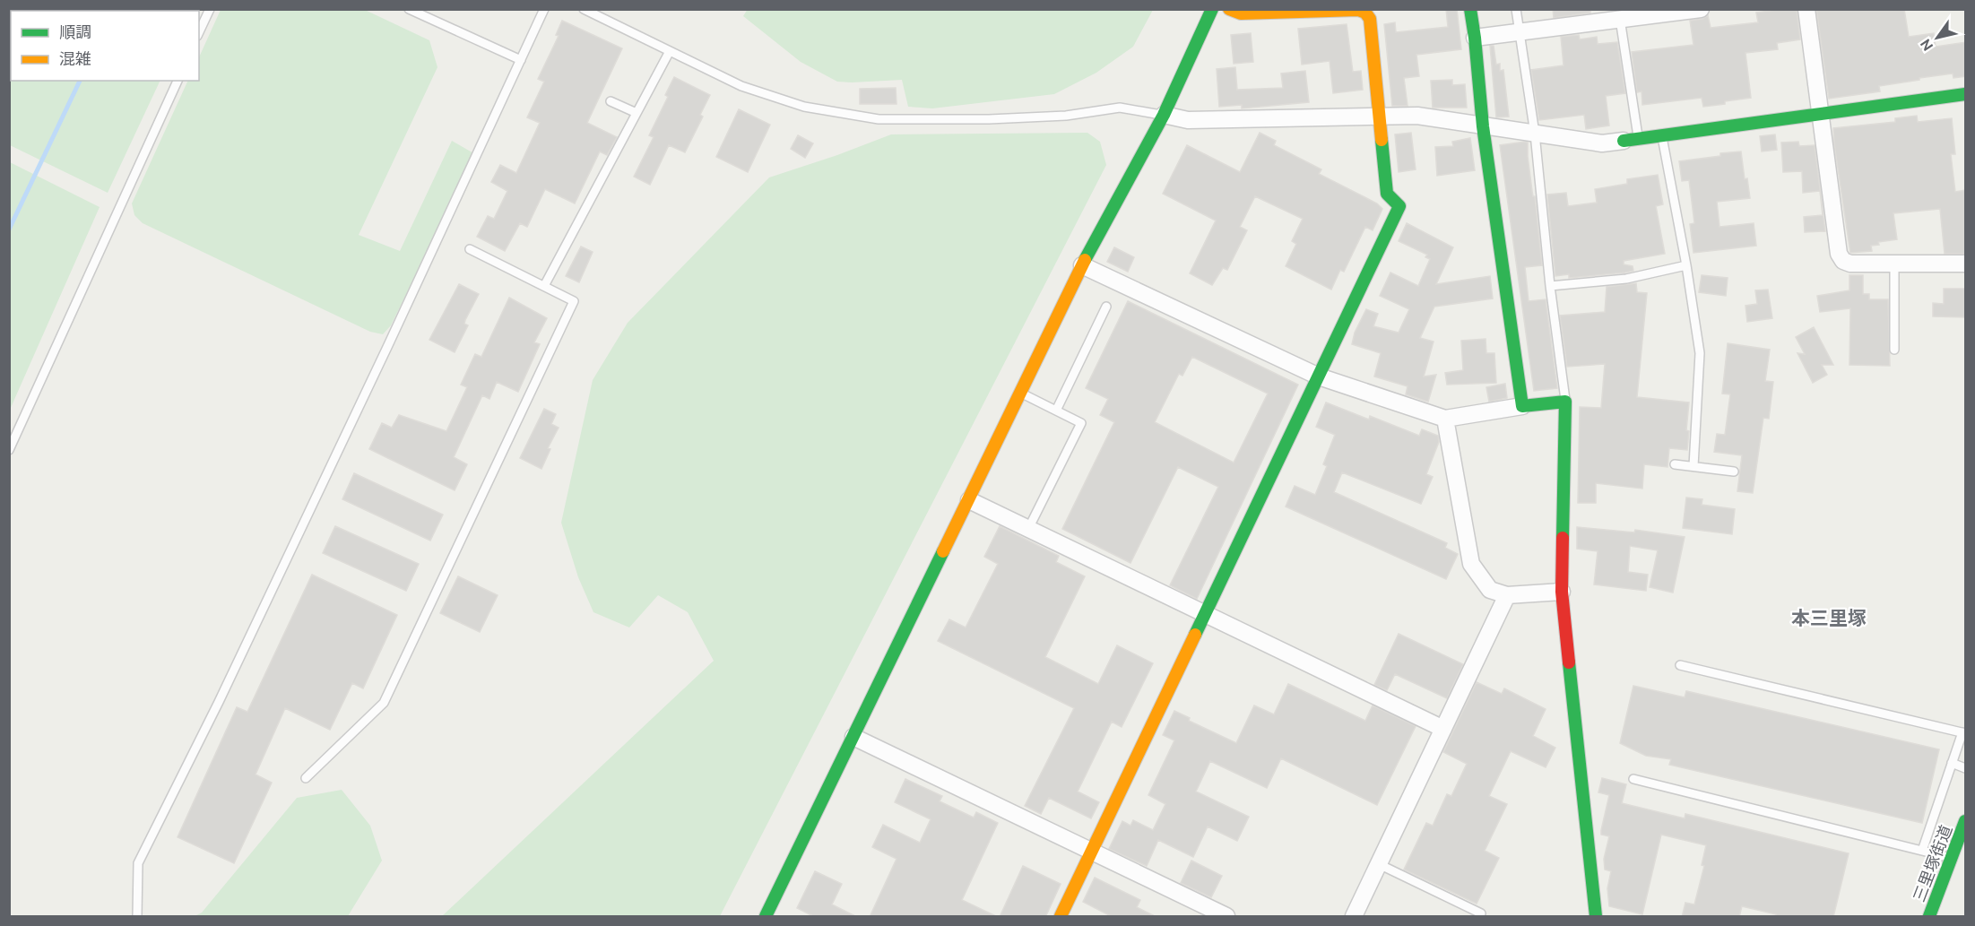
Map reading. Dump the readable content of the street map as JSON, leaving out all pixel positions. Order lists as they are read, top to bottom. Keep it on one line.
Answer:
{"streets":{"street":["三里塚街道"]},"districts":["本三里塚"],"legend":["順調","混雑"],"north":"bottom left"}
